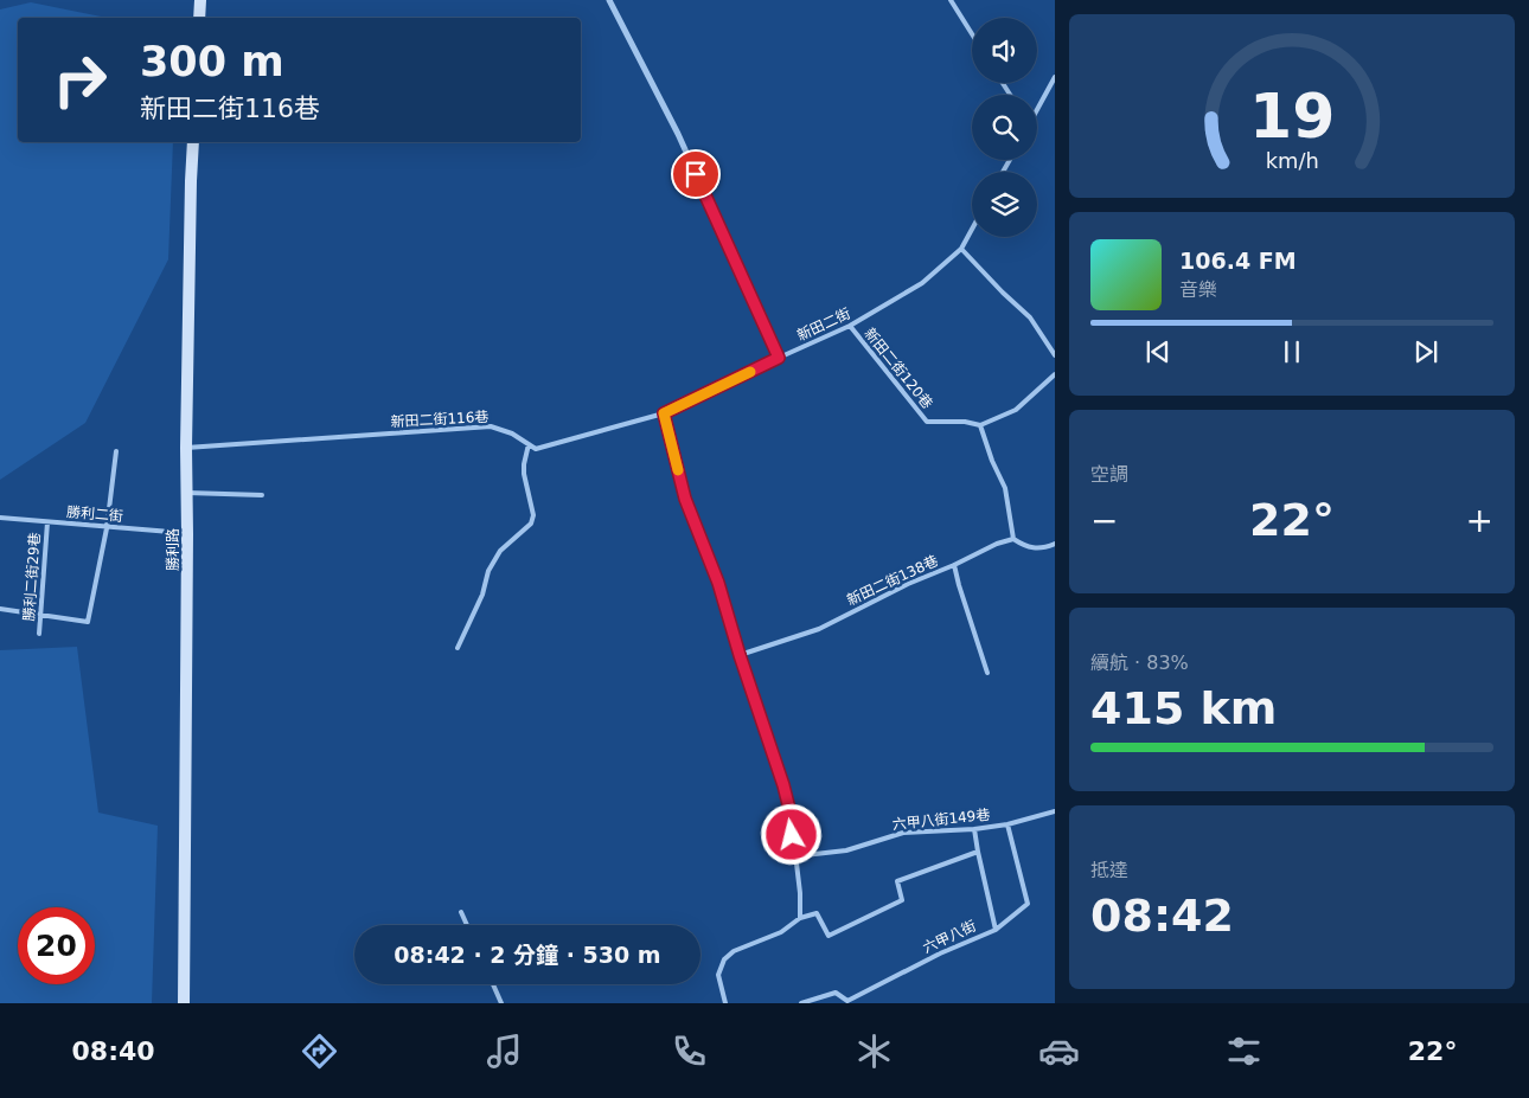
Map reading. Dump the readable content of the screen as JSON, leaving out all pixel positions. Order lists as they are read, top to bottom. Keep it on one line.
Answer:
{"streets":{"street":["勝利路"],"lane":["新田二街","新田二街120巷","新田二街116巷","勝利二街","勝利二街29巷","新田二街138巷","六甲八街149巷","六甲八街"]},"crossings":[["新田二街","新田二街120巷"],["新田二街","新田二街116巷"],["新田二街116巷","勝利路"],["勝利二街","勝利路"],["勝利二街","勝利二街29巷"],["六甲八街149巷","六甲八街"]],"page":{"turn":["300 m","新田二街116巷"],"song":["106.4 FM","音樂"],"tile":["空調",["續航 · 83%","415 km"],["抵達","08:42"]],"heat":["−","22°","+"],"limit":"20","trip":"08:42 · 2 分鐘 · 530 m","tabs":["08:40","22°"],"gauge":["19","km/h"]}}
